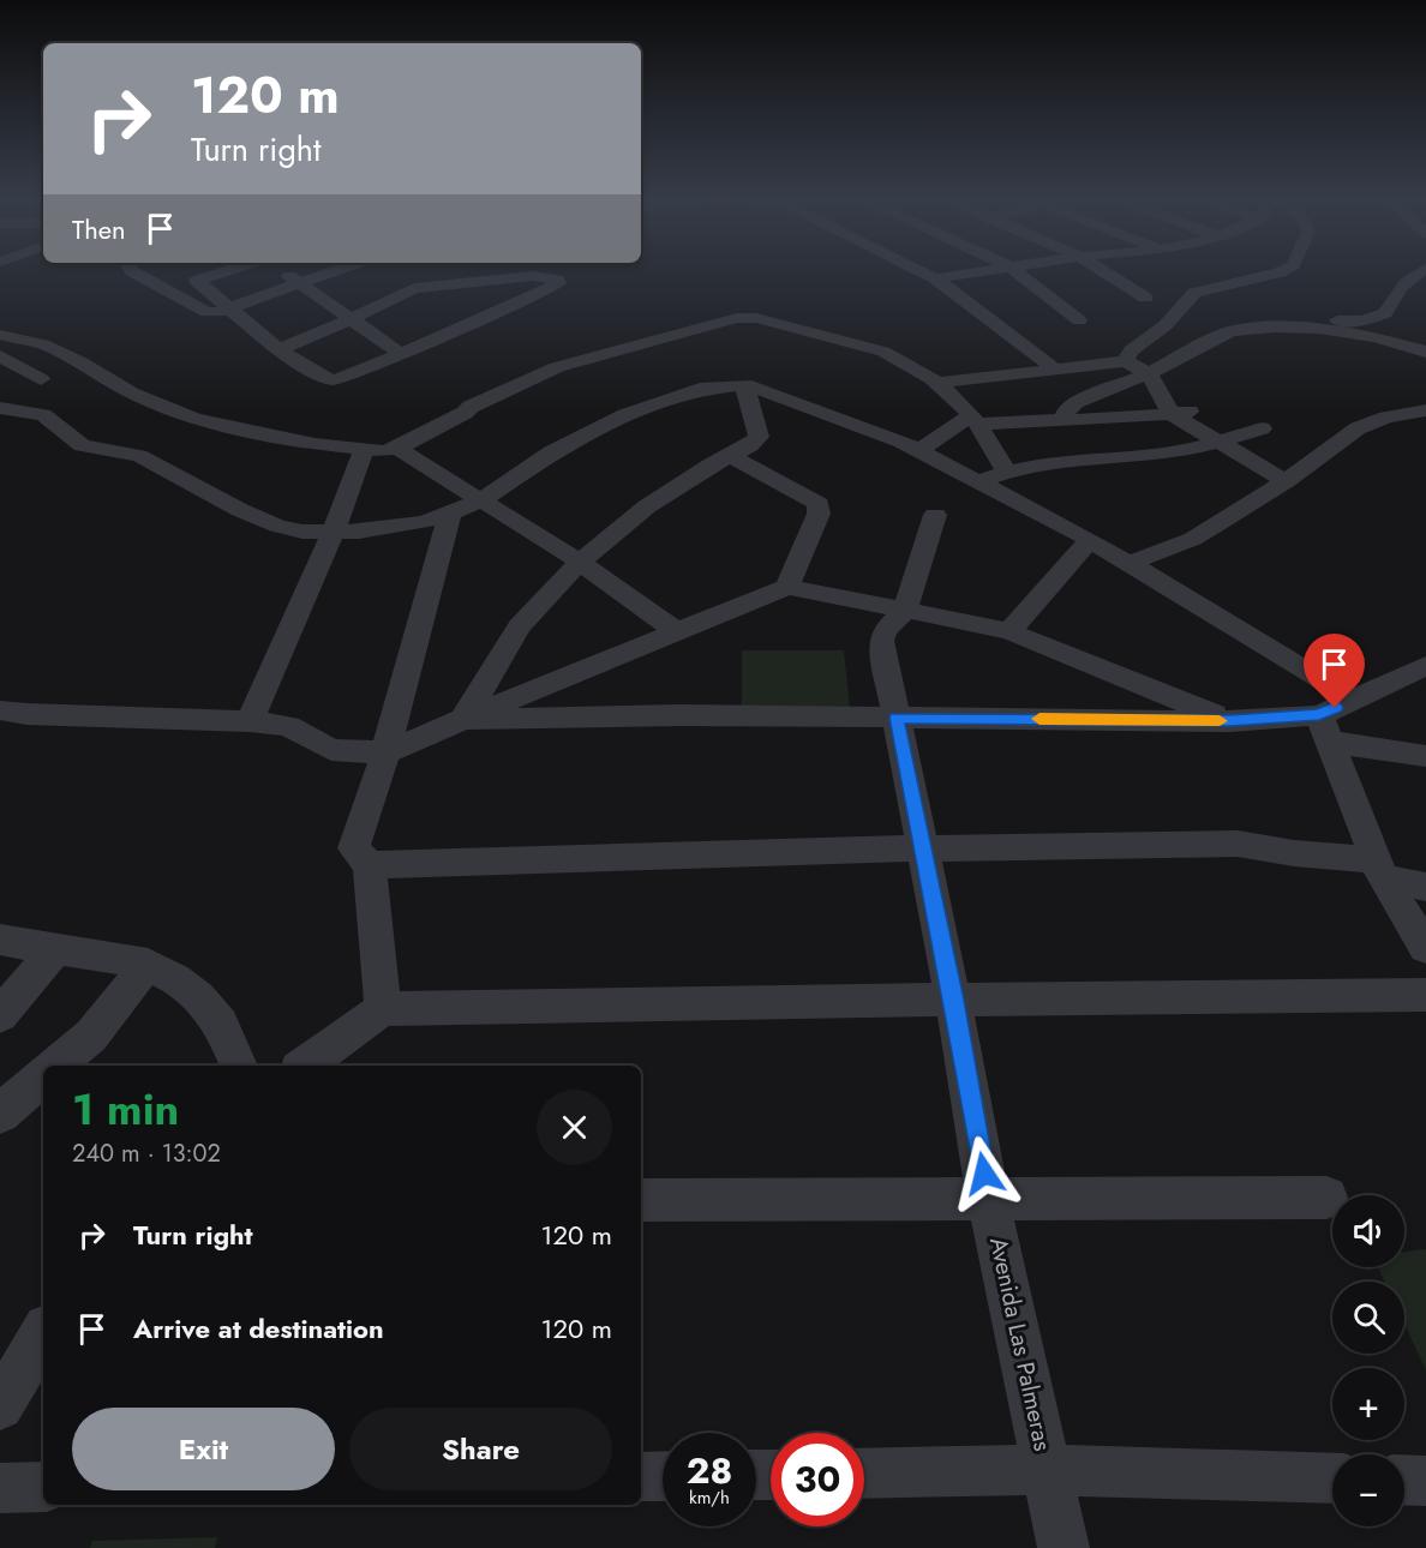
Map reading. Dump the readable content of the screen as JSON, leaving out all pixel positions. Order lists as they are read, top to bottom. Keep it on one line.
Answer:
{"streets":{"street":["Avenida Las Palmeras"]},"page":{"turn":["120 m","Turn right"],"then":"Then","heading":["1 min","240 m · 13:02"],"list":[{"name":"Turn right","value":"120 m"},{"name":"Arrive at destination","value":"120 m"}],"map_buttons":["+","−"],"buttons":["Exit","Share"],"speed":"28 km/h","limit":"30"}}
